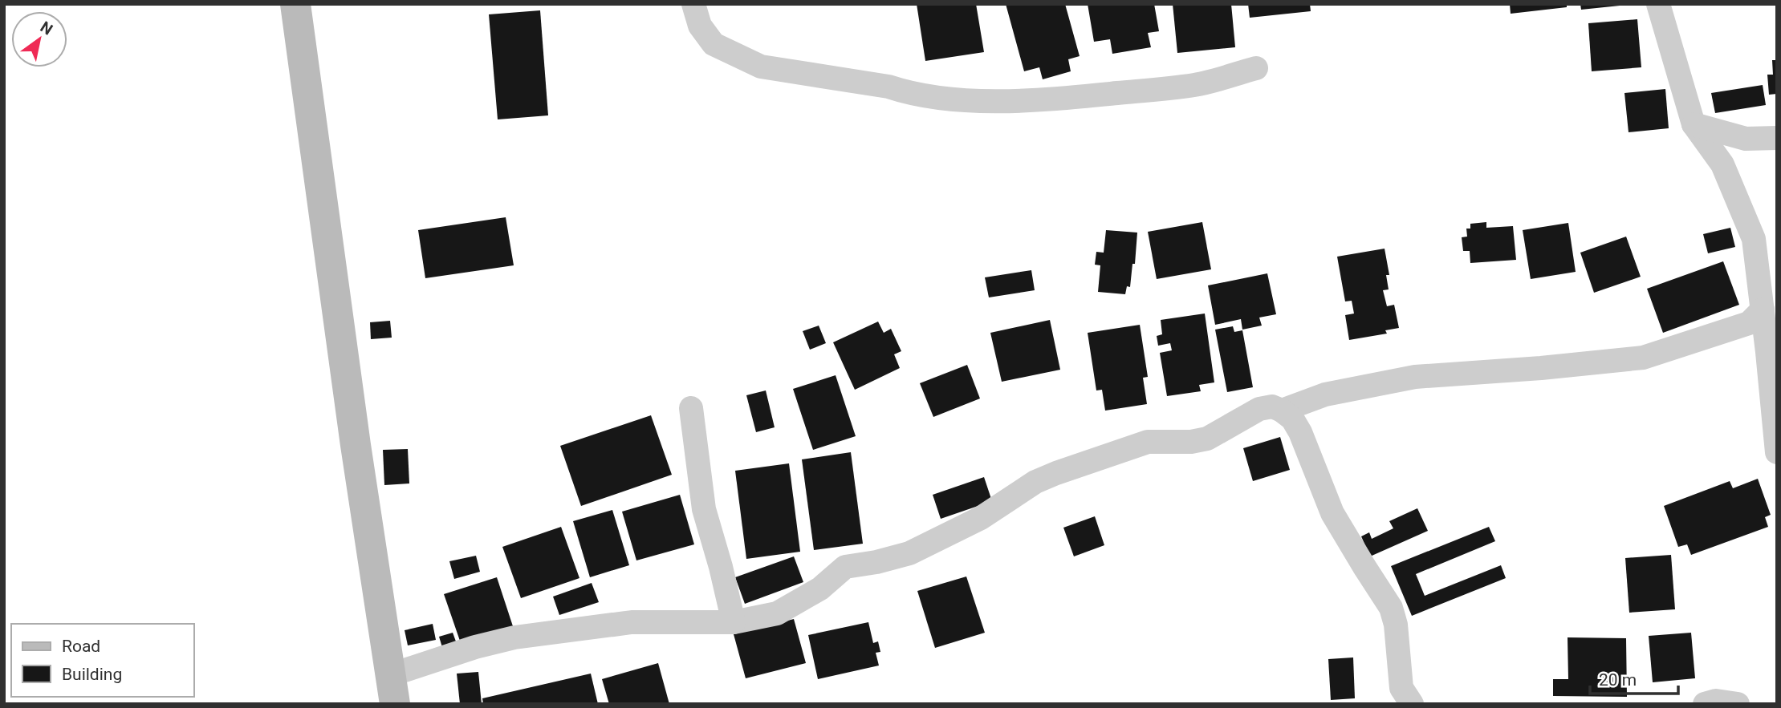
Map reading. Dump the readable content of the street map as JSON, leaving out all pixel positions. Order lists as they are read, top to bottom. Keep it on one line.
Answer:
{"legend":["Road","Building"],"scale_bar":"20 m","north":"top right"}
